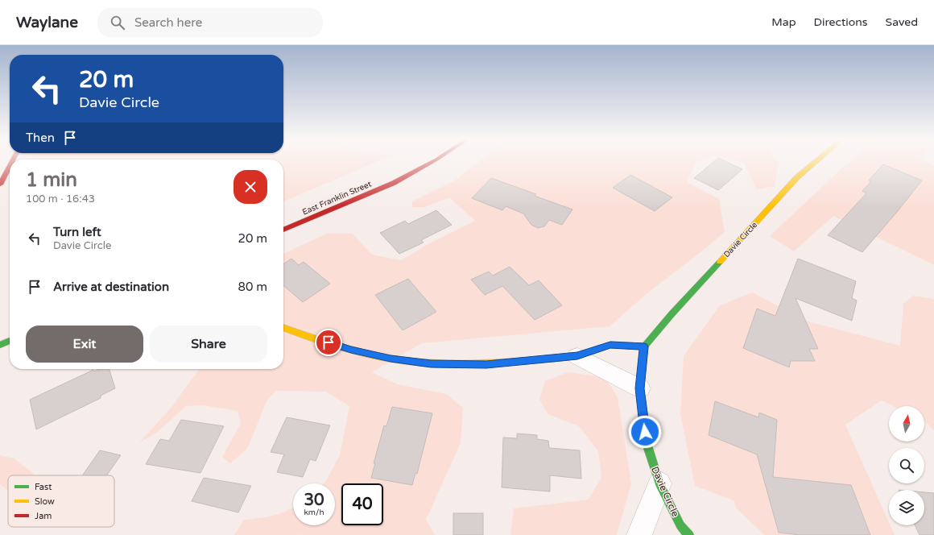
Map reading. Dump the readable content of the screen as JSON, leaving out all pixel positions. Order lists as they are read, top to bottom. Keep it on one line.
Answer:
{"streets":{"street":["East Franklin Street","Davie Circle"]},"legend":["Fast","Slow","Jam"],"north":"top","page":{"header":"Waylane","search":"Search here","nav":["Map","Directions","Saved"],"turn":["20 m","Davie Circle"],"then":"Then","heading":["1 min","100 m · 16:43"],"list":[{"name":"Turn left","note":"Davie Circle","value":"20 m"},{"name":"Arrive at destination","value":"80 m"}],"buttons":["Exit","Share"],"speed":"30 km/h","limit":"40"}}
